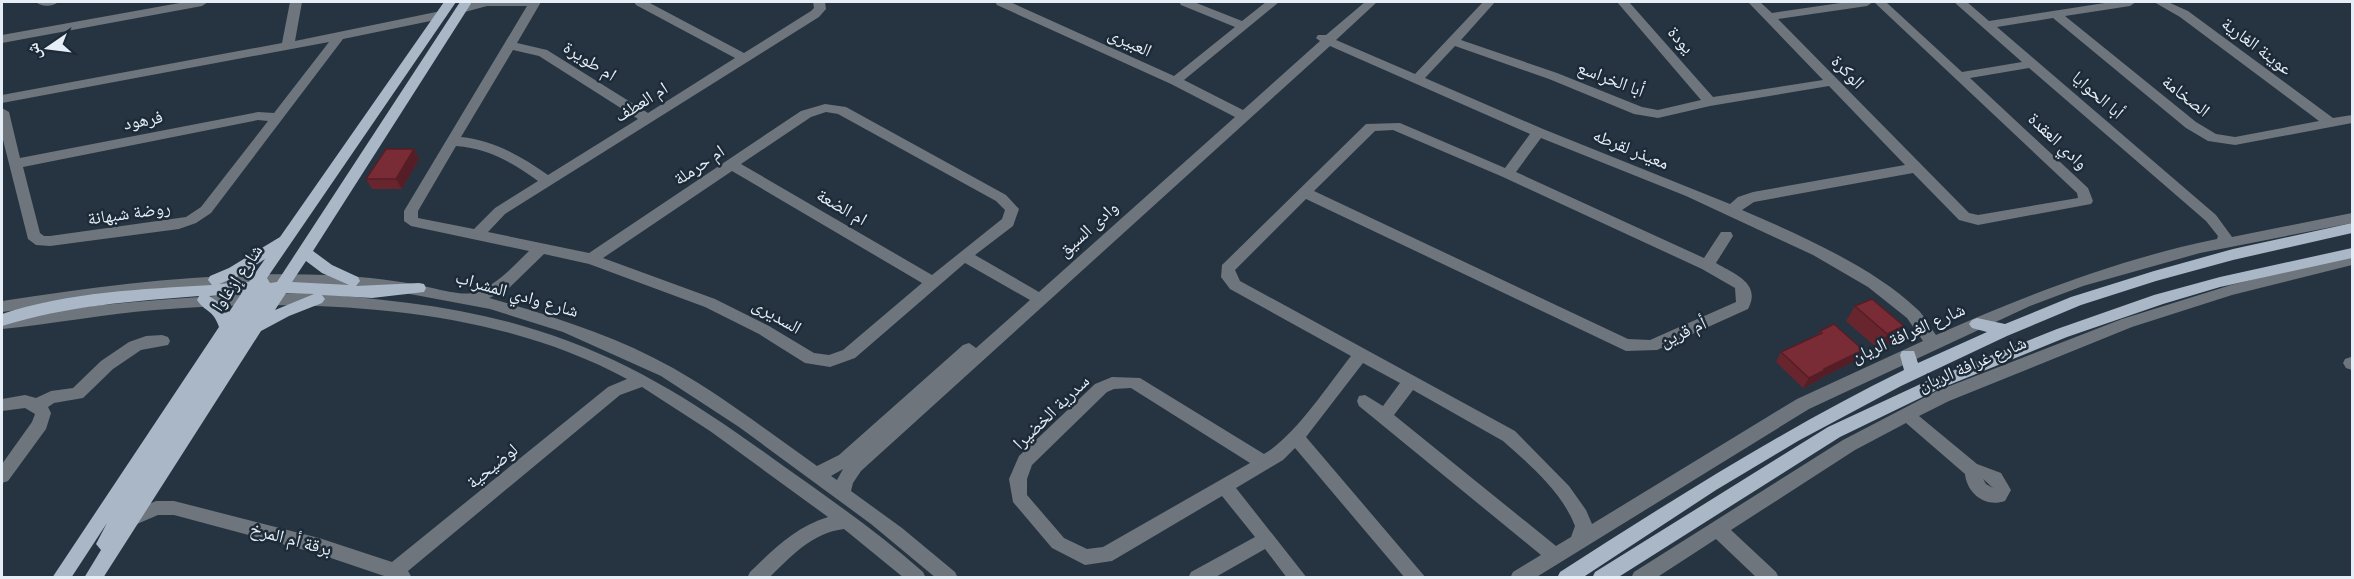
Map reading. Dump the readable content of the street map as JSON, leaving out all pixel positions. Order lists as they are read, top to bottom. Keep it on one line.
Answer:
{"streets":{"main road":["شارع إزغاوا","شارع الغرافة الريان"],"street":["يودة","العبيرى","عوينة الغارية","ام طويرة","الوكرة","أبا الخراسع","أبا الحوايا","الصخامة","ام العطف","فرهود","وادي العقدة","معيذر لقرطه","ام حرملة","ام الضعة","روضة شبهانة","وادى السيق","شارع وادي المشراب","السديرى","أم قرين","شارع غرافة الريان","سدرية الخضيرا","لوضيحية","برقة أم المرخ"]},"crossings":[["يودة","أبا الخراسع"],["العبيرى","وادى السيق"],["عوينة الغارية","الصخامة"],["ام طويرة","ام العطف"],["ام طويرة","السديرى"],["الوكرة","أبا الخراسع"],["الوكرة","وادي العقدة"],["أبا الحوايا","شارع الغرافة الريان"],["ام العطف","السديرى"],["فرهود","روضة شبهانة"],["معيذر لقرطه","وادى السيق"],["معيذر لقرطه","شارع الغرافة الريان"],["ام حرملة","ام الضعة"],["ام حرملة","السديرى"],["ام الضعة","السديرى"],["وادى السيق","شارع وادي المشراب"],["شارع إزغاوا","شارع وادي المشراب"],["شارع إزغاوا","السديرى"],["شارع إزغاوا","برقة أم المرخ"],["شارع وادي المشراب","لوضيحية"],["أم قرين","سدرية الخضيرا"],["لوضيحية","برقة أم المرخ"]],"north":"left"}
